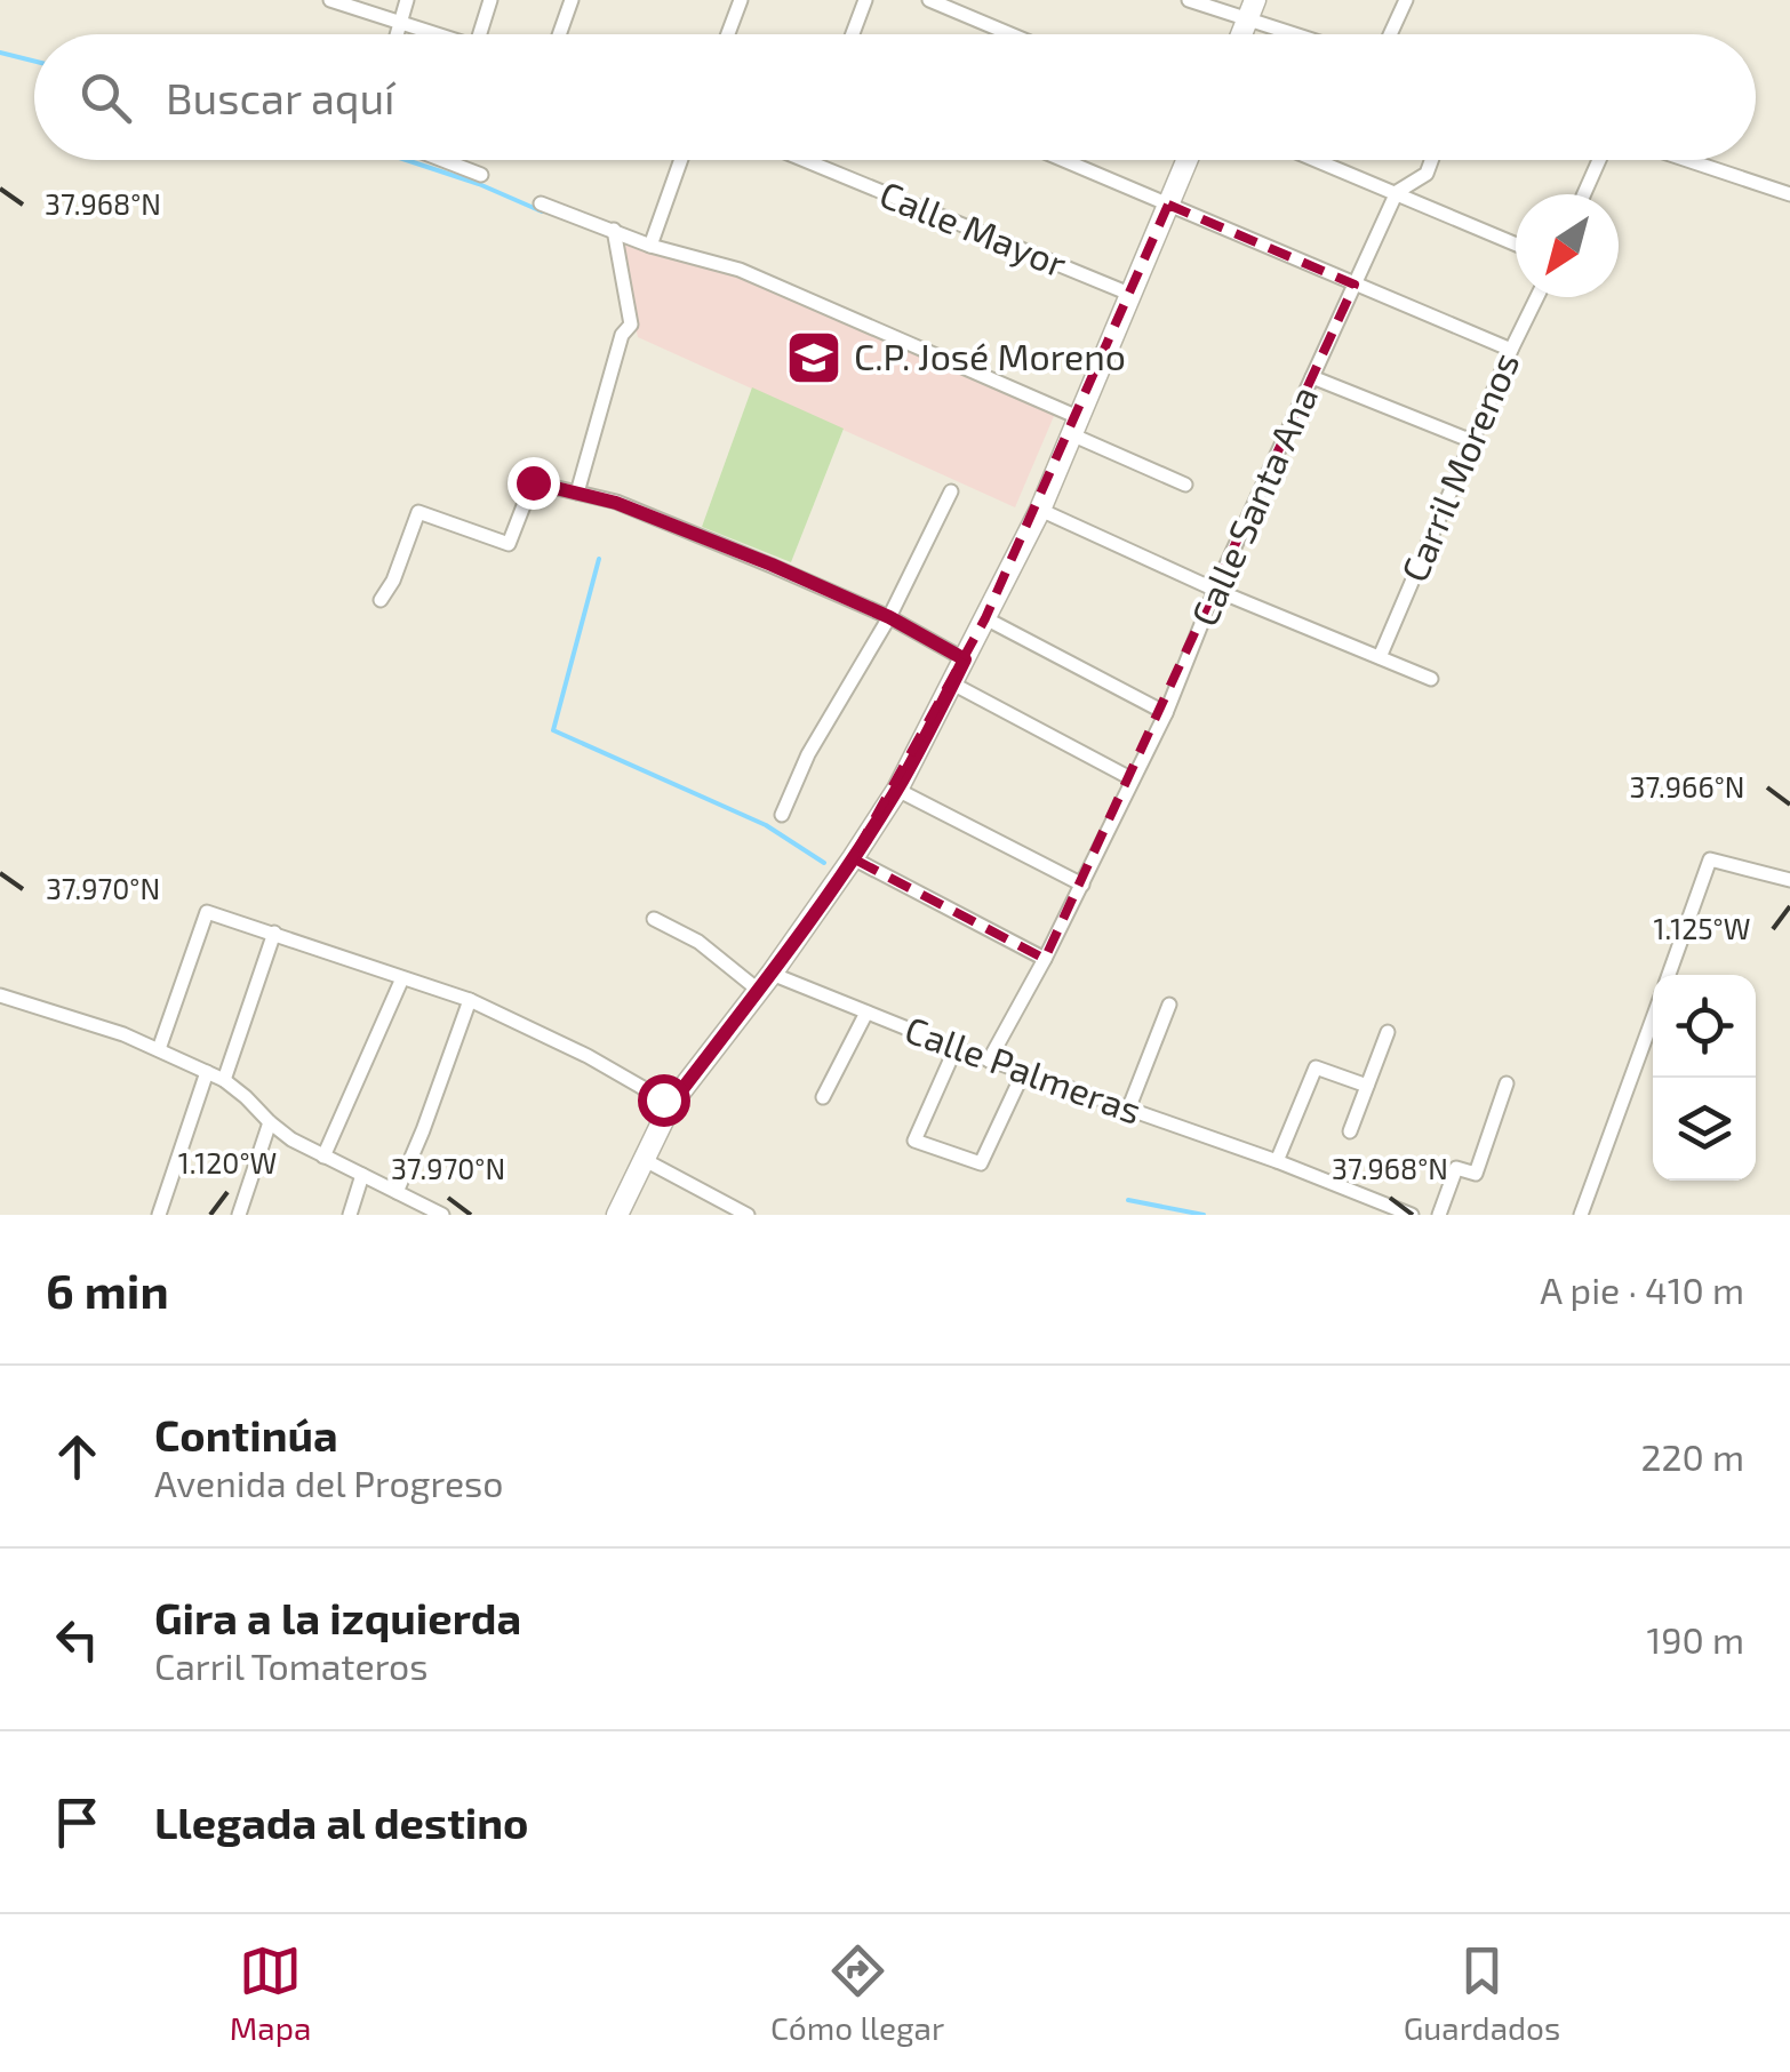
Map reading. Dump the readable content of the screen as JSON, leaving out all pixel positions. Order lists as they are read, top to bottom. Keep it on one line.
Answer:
{"streets":{"street":["Calle Mayor","Carril Morenos","Calle Santa Ana","Calle Palmeras"]},"crossings":[["Calle Santa Ana","Calle Palmeras"]],"places":{"school or university":["C.P. José Moreno"]},"north":"bottom left","page":{"search":"Buscar aquí","heading":["6 min","A pie · 410 m"],"list":[["Continúa","Avenida del Progreso","220 m"],["Gira a la izquierda","Carril Tomateros","190 m"],"Llegada al destino"],"nav":["Mapa","Cómo llegar","Guardados"]},"coordinates":["37.968°N","37.966°N","37.970°N","1.125°W","1.120°W"]}
